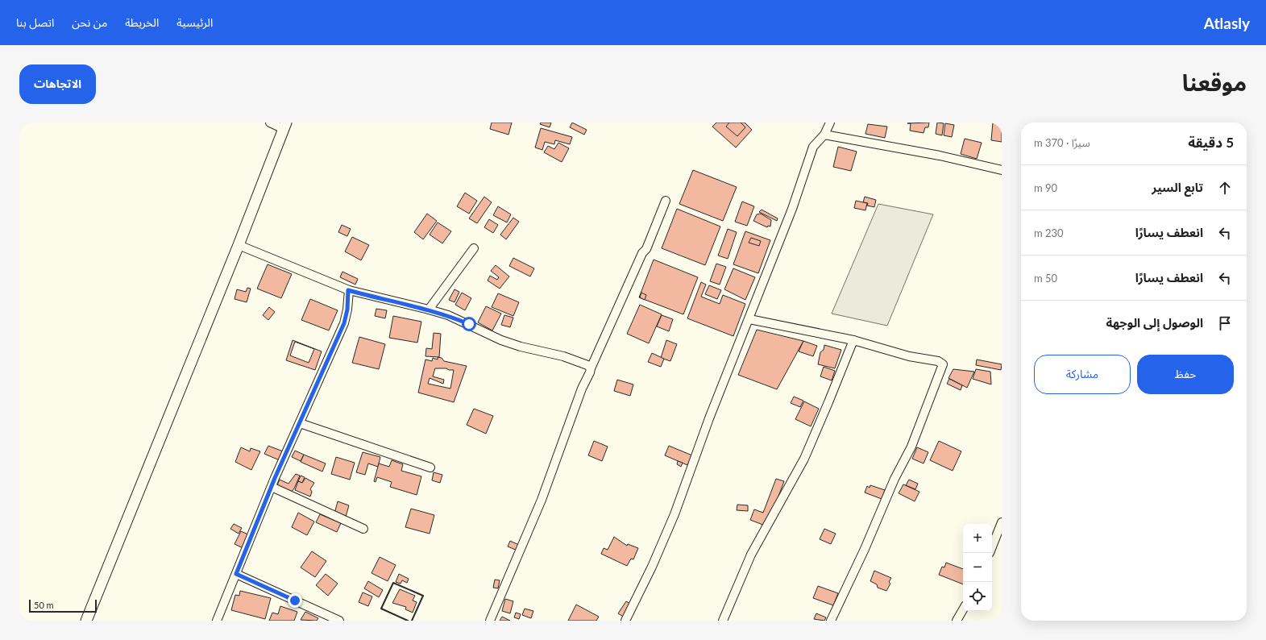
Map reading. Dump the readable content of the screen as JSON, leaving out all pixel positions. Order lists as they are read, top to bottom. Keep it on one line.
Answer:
{"scale_bar":"50 m","page":{"header":"Atlasly","nav":["الرئيسية","الخريطة","من نحن","اتصل بنا"],"title":"موقعنا","buttons":["الاتجاهات",["حفظ","مشاركة"]],"heading":["5 دقيقة","سيرًا · 370 m"],"list":[["تابع السير","90 m"],["انعطف يسارًا","230 m"],["انعطف يسارًا","50 m"],"الوصول إلى الوجهة"],"map_buttons":["+","−"],"scale":"50 m"}}
